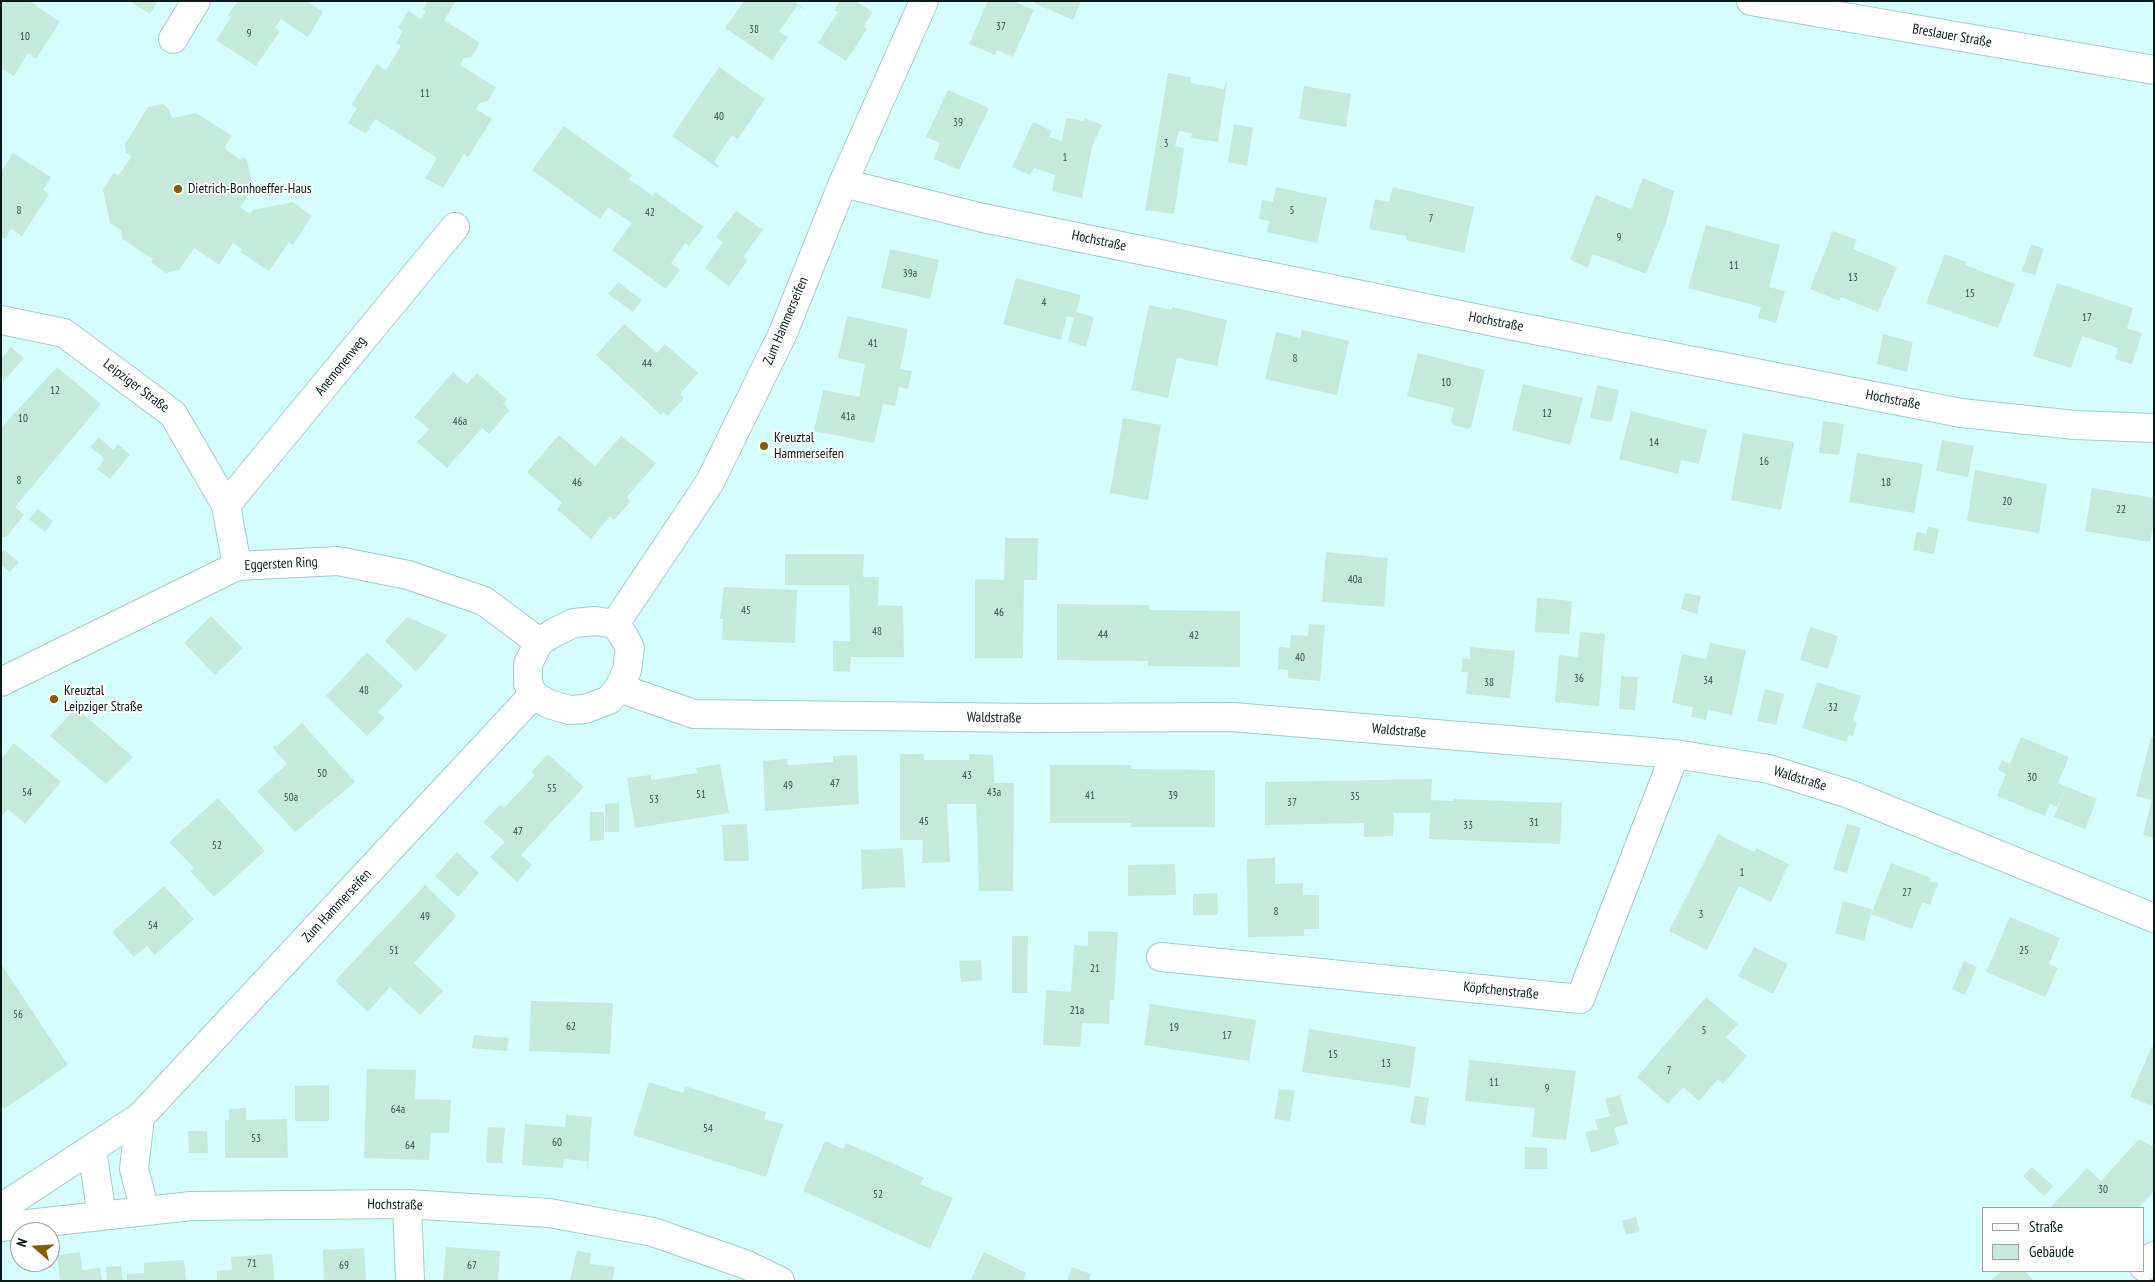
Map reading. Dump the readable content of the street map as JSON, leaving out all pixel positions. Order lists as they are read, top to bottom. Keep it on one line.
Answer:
{"streets":{"street":["Breslauer Straße","Hochstraße","Zum Hammerseifen","Anemonenweg","Leipziger Straße","Eggersten Ring","Waldstraße","Köpfchenstraße"]},"crossings":[["Hochstraße","Zum Hammerseifen"],["Zum Hammerseifen","Eggersten Ring"],["Zum Hammerseifen","Waldstraße"],["Anemonenweg","Leipziger Straße"],["Leipziger Straße","Eggersten Ring"],["Eggersten Ring","Waldstraße"],["Waldstraße","Köpfchenstraße"]],"places":["Dietrich-Bonhoeffer-Haus","Kreuztal Hammerseifen","Kreuztal Leipziger Straße"],"house_numbers":["37","38","9","10","11","40","39","3","1","8","5","42","7","9","11","39a","13","15","4","17","41","8","44","10","12","12","41a","10","46a","14","16","8","46","18","20","22","40a","45","46","48","44","42","40","36","34","38","48","32","50","43","30","47","49","55","54","43a","51","41","39","35","50a","53","37","45","31","33","47","52","1","27","8","3","49","54","51","25","21","21a","56","62","19","5","17","15","13","7","11","9","64a","54","53","60","64","30","52","71","69","67"],"legend":["Straße","Gebäude"],"north":"left"}
